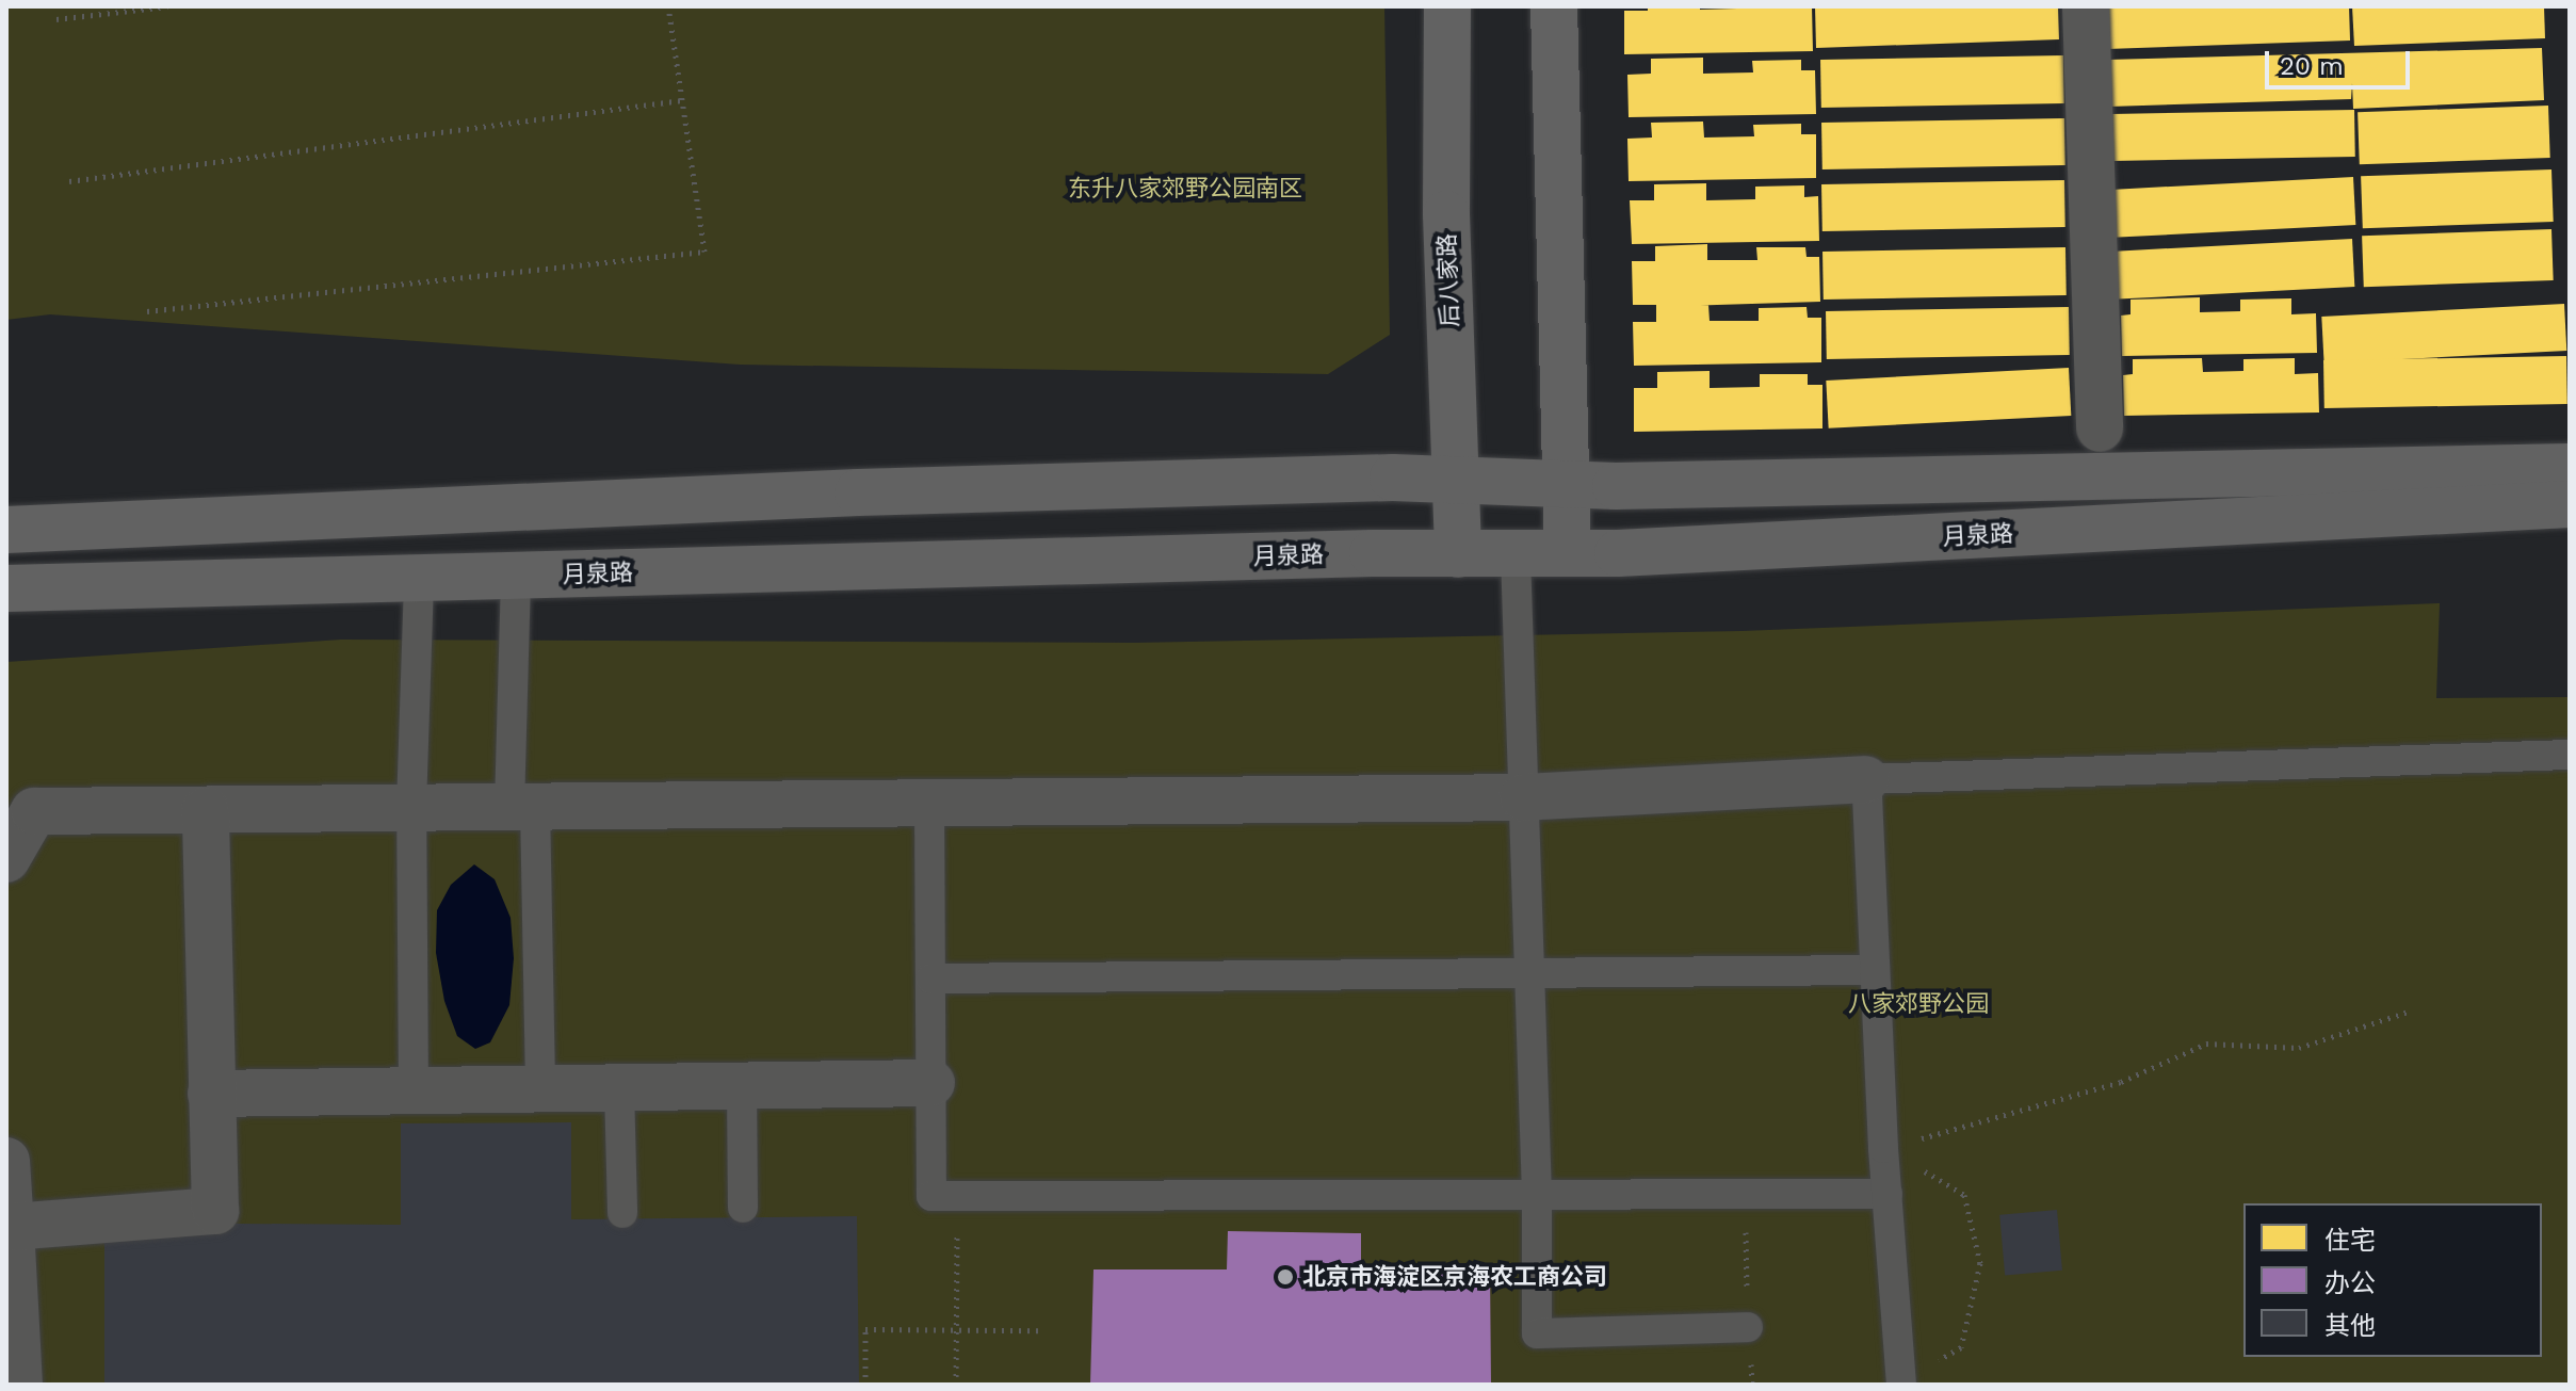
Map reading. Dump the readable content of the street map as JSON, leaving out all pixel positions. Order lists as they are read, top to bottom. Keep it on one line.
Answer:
{"streets":{"main road":["后八家路","月泉路"]},"crossings":[["后八家路","月泉路"]],"parks":["东升八家郊野公园南区","八家郊野公园"],"places":["北京市海淀区京海农工商公司"],"legend":["住宅","办公","其他"],"scale_bar":"20 m"}
